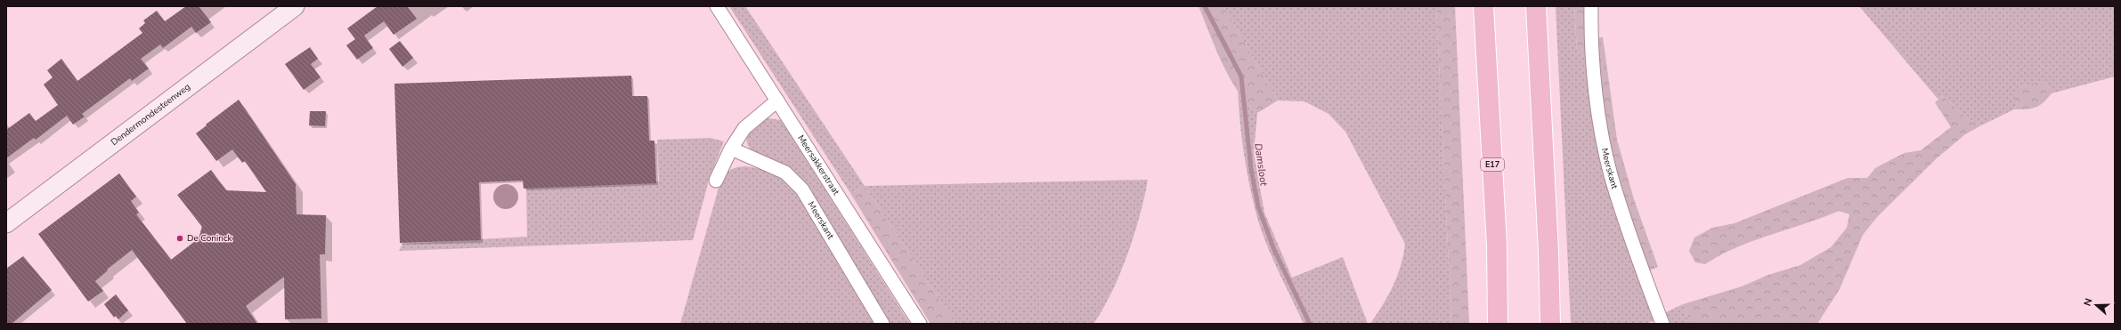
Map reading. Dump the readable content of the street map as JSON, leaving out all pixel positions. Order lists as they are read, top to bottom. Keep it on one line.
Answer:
{"streets":{"highway":["E17"],"main road":["Dendermondesteenweg"],"street":["Meersakkerstraat","Meerskant"]},"water":["Damsloot"],"places":["De Coninck"],"north":"left"}
